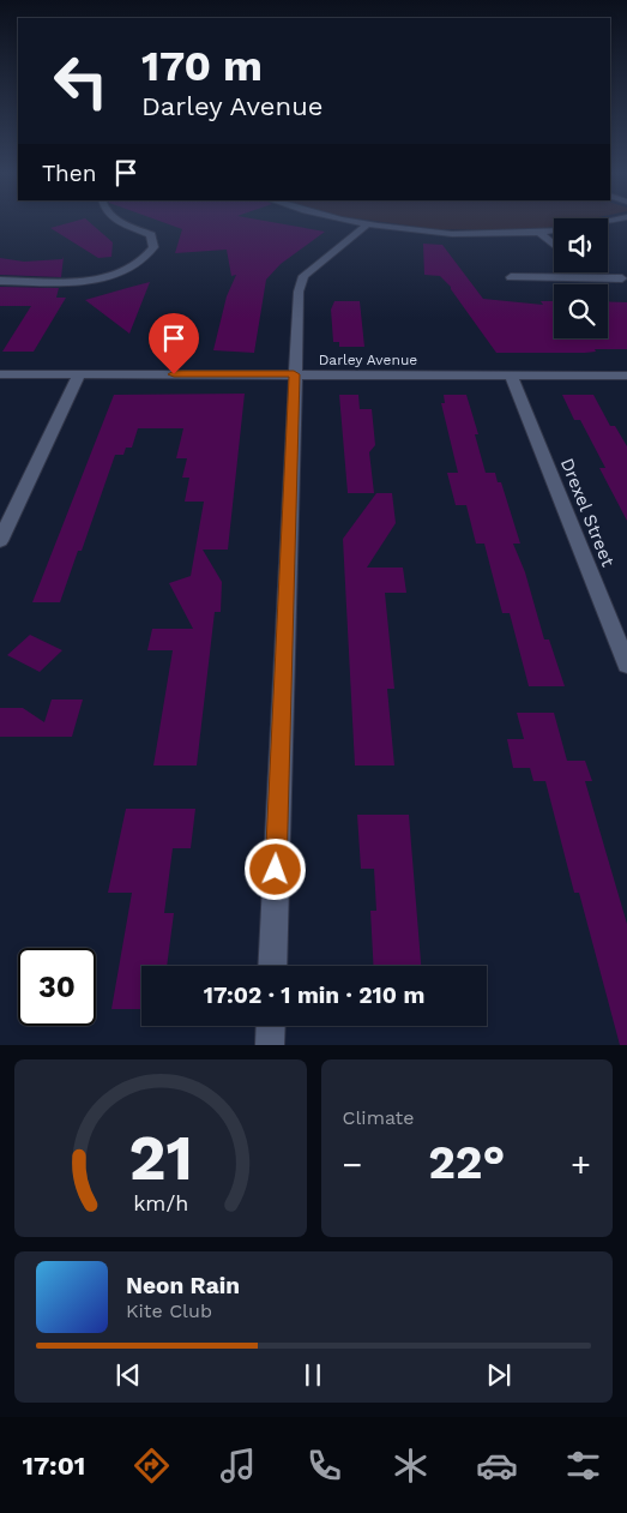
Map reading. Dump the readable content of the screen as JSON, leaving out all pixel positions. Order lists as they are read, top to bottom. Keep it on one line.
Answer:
{"streets":{"street":["Darley Avenue","Drexel Street"]},"crossings":[["Darley Avenue","Drexel Street"]],"page":{"turn":["170 m","Darley Avenue"],"then":"Then","limit":"30","trip":"17:02 · 1 min · 210 m","tile":"Climate","heat":["−","22°","+"],"song":["Neon Rain","Kite Club"],"tabs":"17:01","gauge":["21","km/h"]}}
